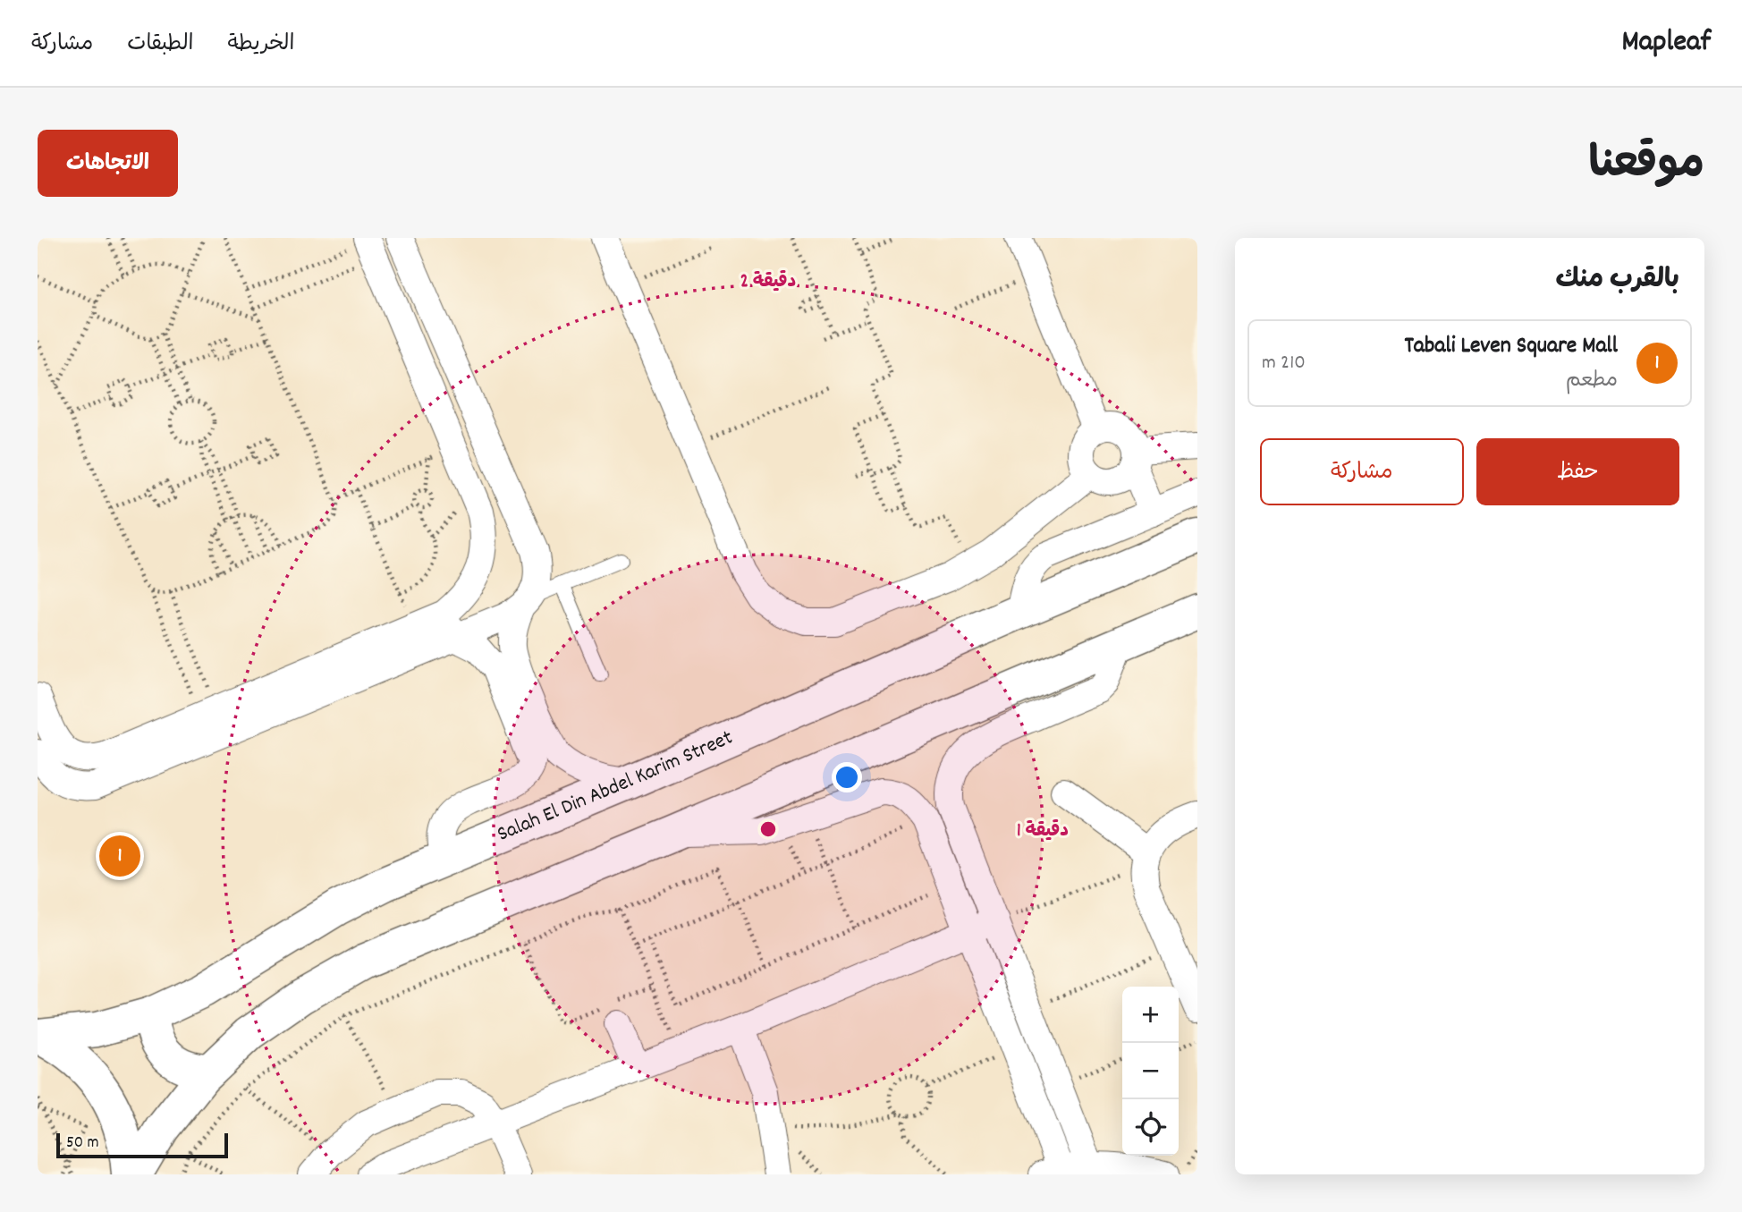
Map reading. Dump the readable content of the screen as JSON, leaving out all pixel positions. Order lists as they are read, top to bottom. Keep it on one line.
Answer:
{"streets":{"main road":["Salah El Din Abdel Karim Street"]},"scale_bar":"50 m","page":{"header":"Mapleaf","nav":["الخريطة","الطبقات","مشاركة"],"title":"موقعنا","buttons":["الاتجاهات",["حفظ","مشاركة"]],"heading":"بالقرب منك","list":[{"mark":"1","name":"Tabali Leven Square Mall","note":"مطعم","value":"210 m"}],"pins":"1","map_buttons":["+","−"],"scale":"50 m"},"rings":["2 دقيقة","1 دقيقة"]}
